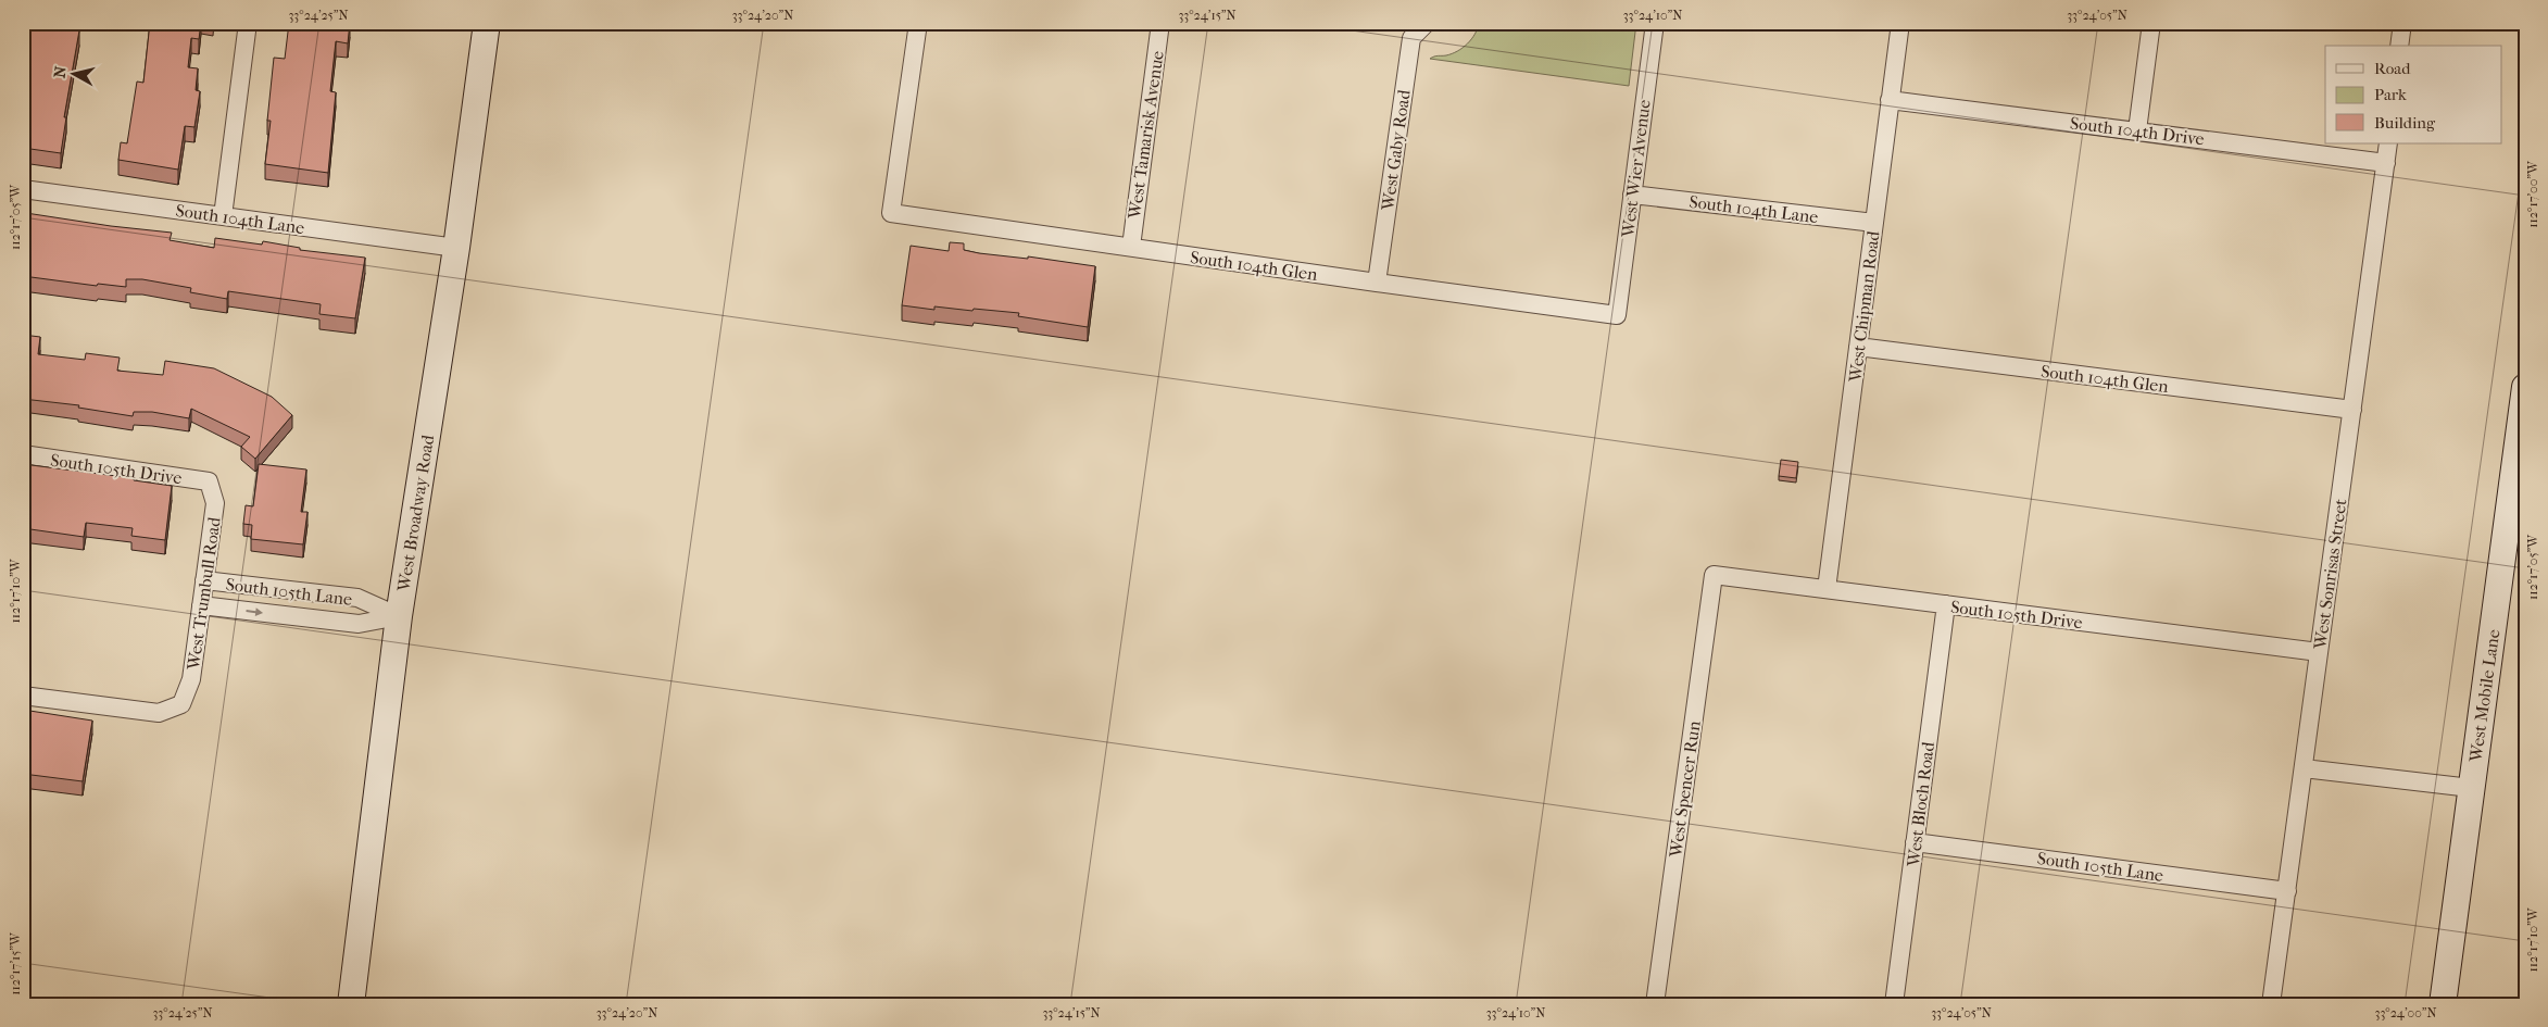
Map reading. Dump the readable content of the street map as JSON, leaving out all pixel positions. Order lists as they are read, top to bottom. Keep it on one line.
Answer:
{"streets":{"main road":["West Broadway Road","West Mobile Lane"],"street":["South 104th Drive","West Tamarisk Avenue","West Gaby Road","West Wier Avenue","South 104th Lane","South 104th Glen","West Chipman Road","South 105th Drive","West Sonrisas Street","South 105th Lane","West Trumbull Road","West Spencer Run","West Bloch Road"]},"crossings":[["South 104th Drive","West Chipman Road"],["South 104th Drive","West Sonrisas Street"],["West Tamarisk Avenue","South 104th Glen"],["West Gaby Road","South 104th Glen"],["West Wier Avenue","South 104th Lane"],["West Wier Avenue","South 104th Glen"],["South 104th Lane","West Chipman Road"],["South 104th Lane","West Broadway Road"],["South 104th Glen","West Chipman Road"],["South 104th Glen","West Sonrisas Street"],["West Chipman Road","South 105th Drive"],["South 105th Drive","West Sonrisas Street"],["South 105th Drive","West Trumbull Road"],["South 105th Drive","West Spencer Run"],["South 105th Drive","West Bloch Road"],["West Broadway Road","South 105th Lane"],["West Sonrisas Street","South 105th Lane"],["South 105th Lane","West Trumbull Road"],["South 105th Lane","West Bloch Road"]],"legend":["Road","Park","Building"],"north":"left","coordinates":["33°24'25\"N","33°24'20\"N","33°24'15\"N","33°24'10\"N","33°24'05\"N","112°17'00\"W","112°17'05\"W","112°17'10\"W","112°17'15\"W","33°24'00\"N"]}
